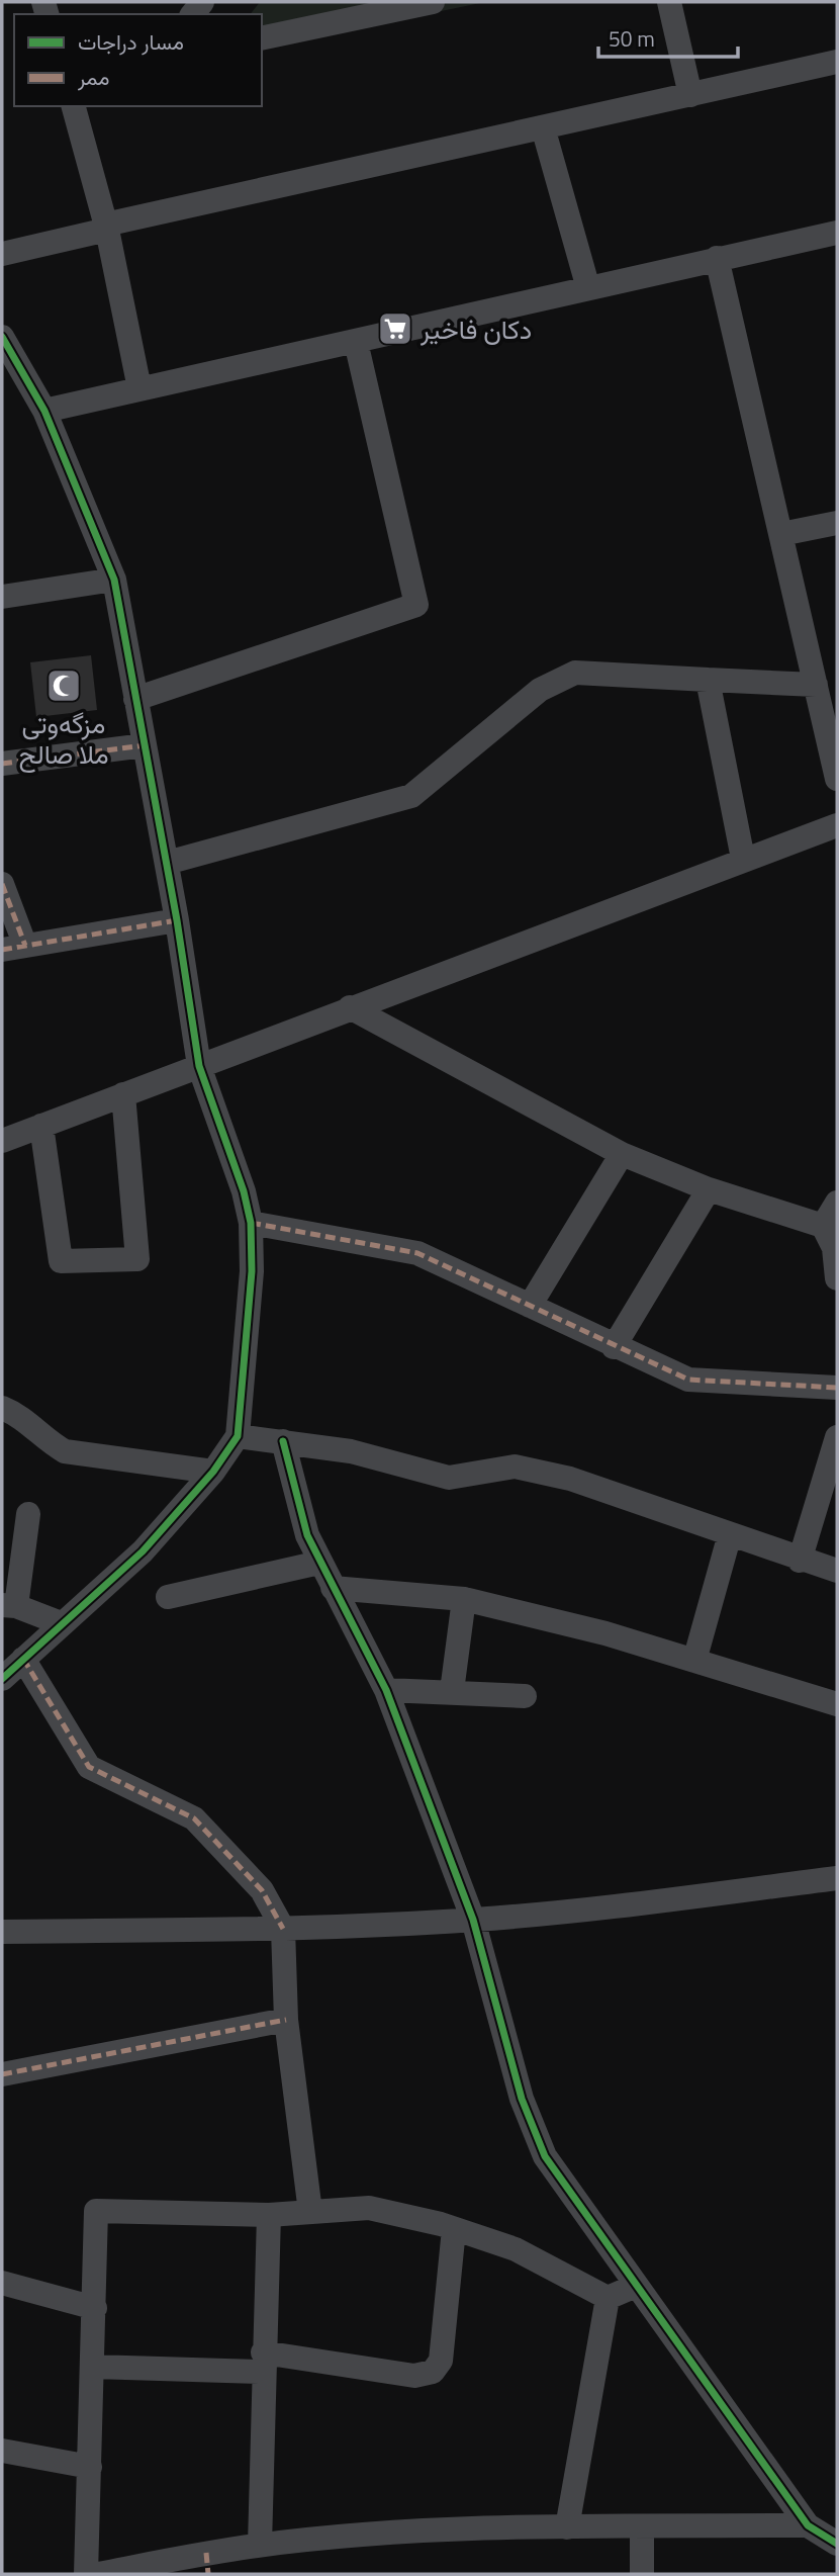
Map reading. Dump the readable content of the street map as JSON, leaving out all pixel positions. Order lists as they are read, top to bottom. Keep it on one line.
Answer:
{"places":{"supermarket":["دكان فاخیر"],"mosque":["مزگه‌وتی ملا صالح"]},"legend":["مسار دراجات","ممر"],"scale_bar":"50 m"}
